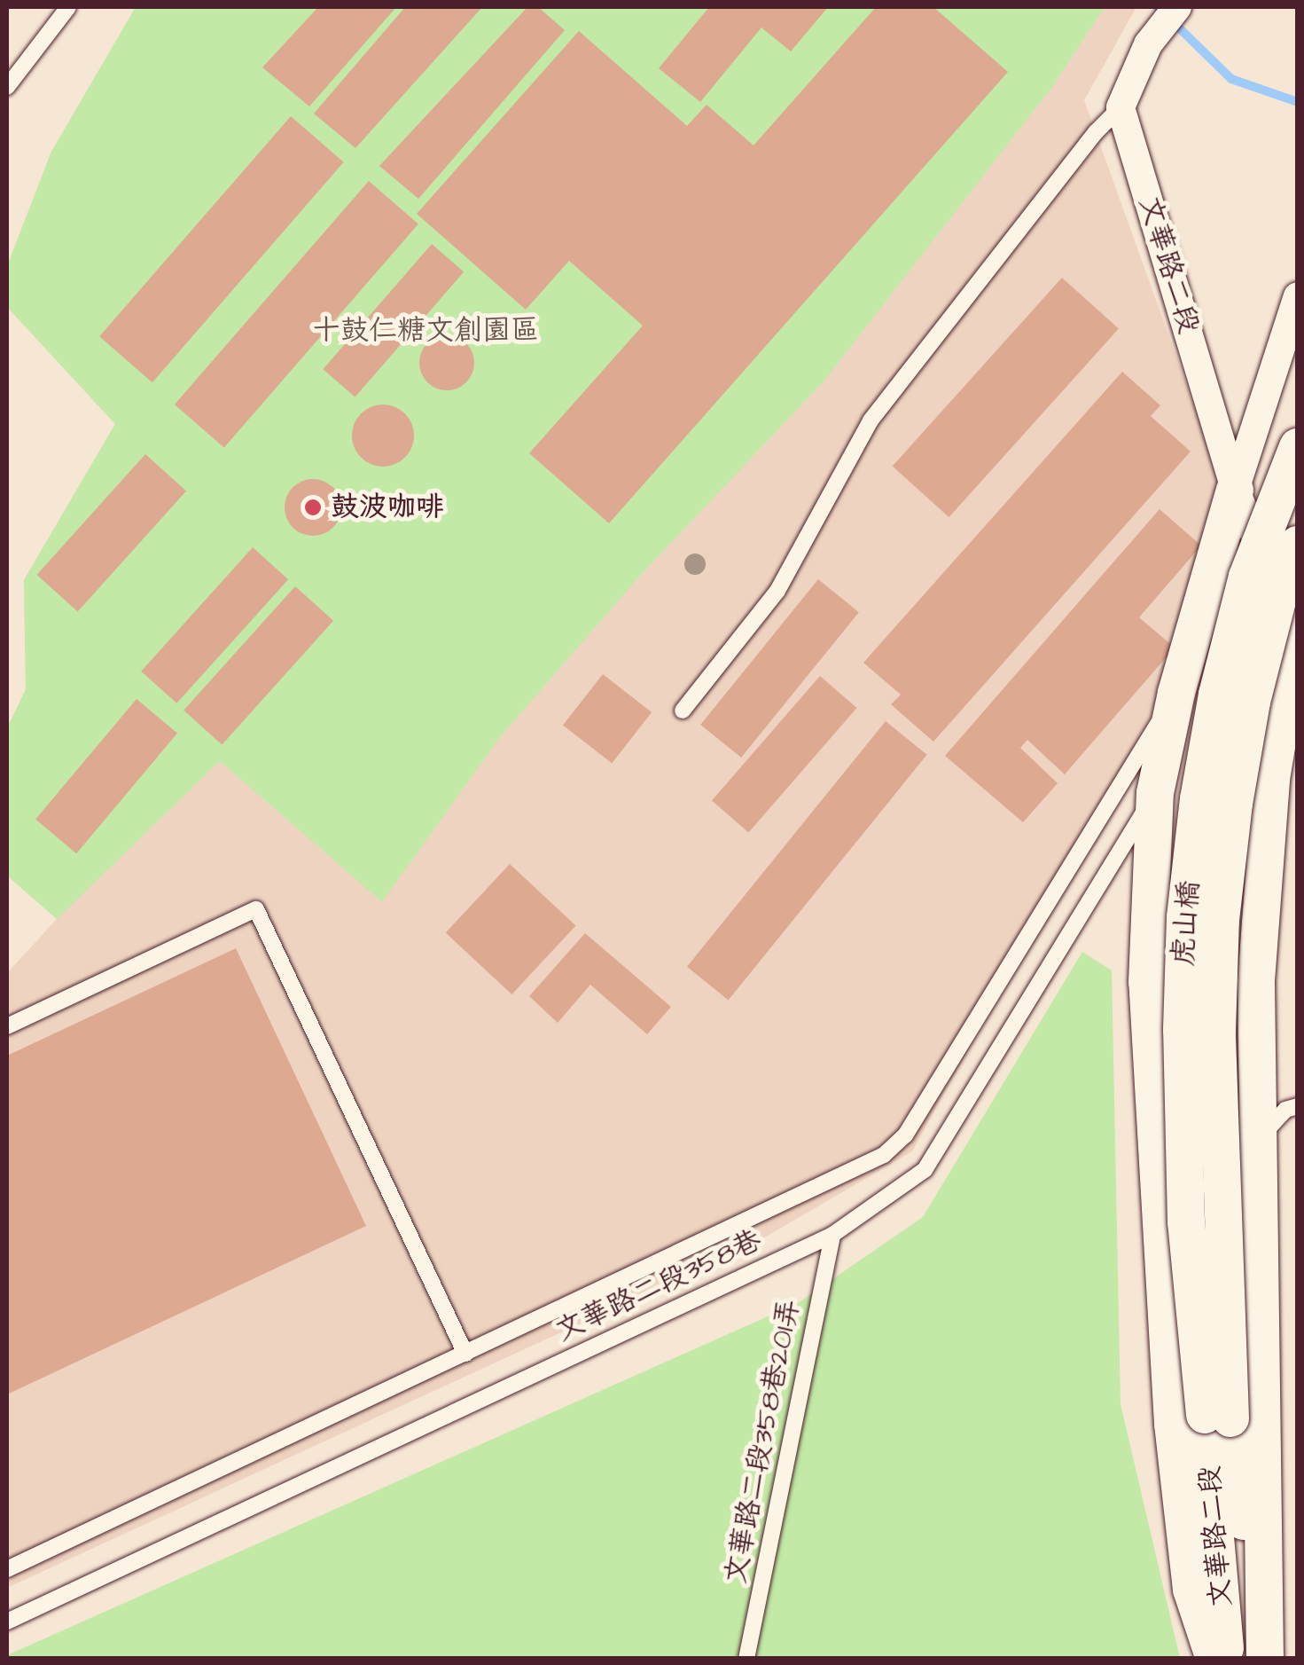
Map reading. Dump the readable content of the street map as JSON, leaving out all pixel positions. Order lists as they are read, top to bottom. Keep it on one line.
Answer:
{"streets":{"street":["文華路二段","虎山橋"],"lane":["文華路二段358巷","文華路二段358巷201弄"]},"crossings":[["文華路二段","虎山橋"],["文華路二段358巷","文華路二段358巷201弄"]],"parks":["十鼓仁糖文創園區"],"places":["鼓波咖啡"]}
